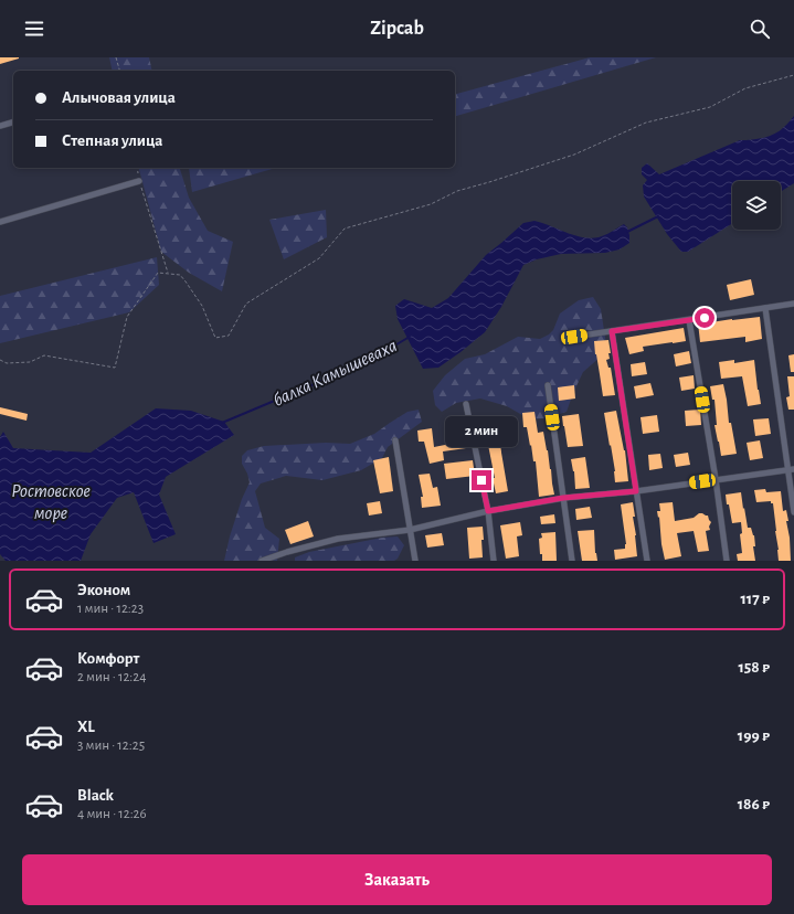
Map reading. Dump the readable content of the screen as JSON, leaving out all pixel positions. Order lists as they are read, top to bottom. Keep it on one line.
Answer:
{"water":["балка Камышеваха","Ростовское море"],"page":{"header":"Zipcab","banner":["Алычовая улица","Степная улица"],"bubble":"2 мин","list":[{"name":"Эконом","note":"1 мин · 12:23","value":"117 ₽"},{"name":"Комфорт","note":"2 мин · 12:24","value":"158 ₽"},{"name":"XL","note":"3 мин · 12:25","value":"199 ₽"},{"name":"Black","note":"4 мин · 12:26","value":"186 ₽"}],"buttons":"Заказать"}}
